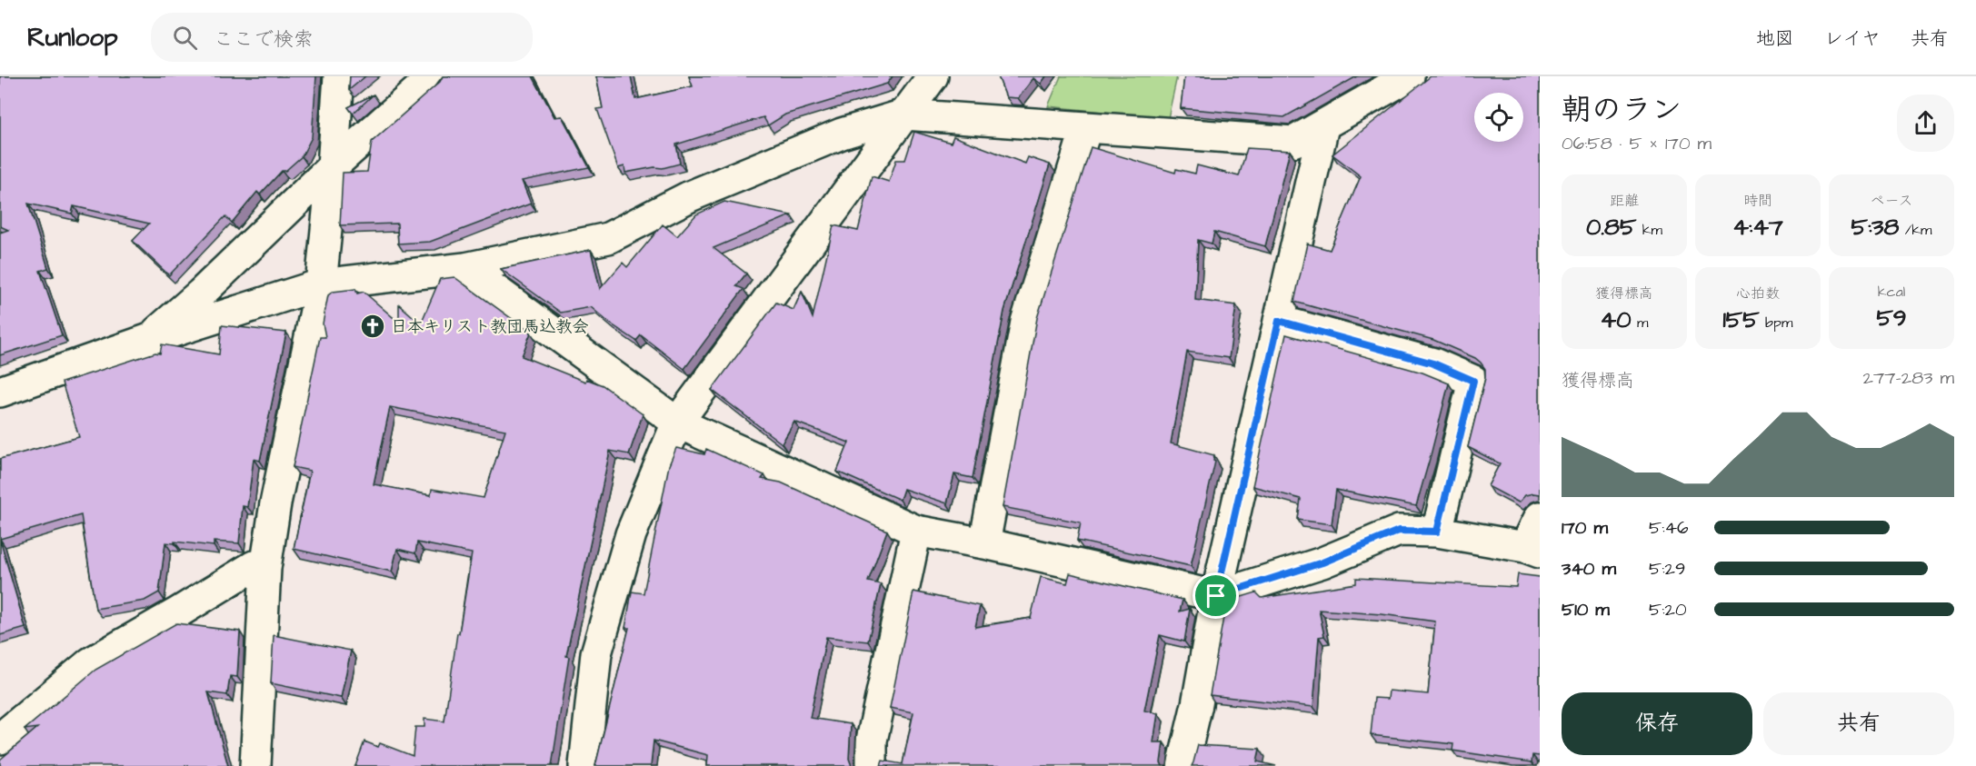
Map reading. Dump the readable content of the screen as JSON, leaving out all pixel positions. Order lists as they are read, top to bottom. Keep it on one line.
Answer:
{"places":{"church":["日本キリスト教団馬込教会"]},"page":{"header":"Runloop","search":"ここで検索","nav":["地図","レイヤ","共有"],"heading":["朝のラン","06:58 · 5 × 170 m"],"stats":[["距離","0.85 km"],["時間","4:47"],["ペース","5:38 /km"],["獲得標高","40 m"],["心拍数","155 bpm"],["kcal","59"]],"chart":["獲得標高","277–283 m"],"list":[{"name":"170 m","note":"5:46"},{"name":"340 m","note":"5:29"},{"name":"510 m","note":"5:20"}],"buttons":["保存","共有"]}}
